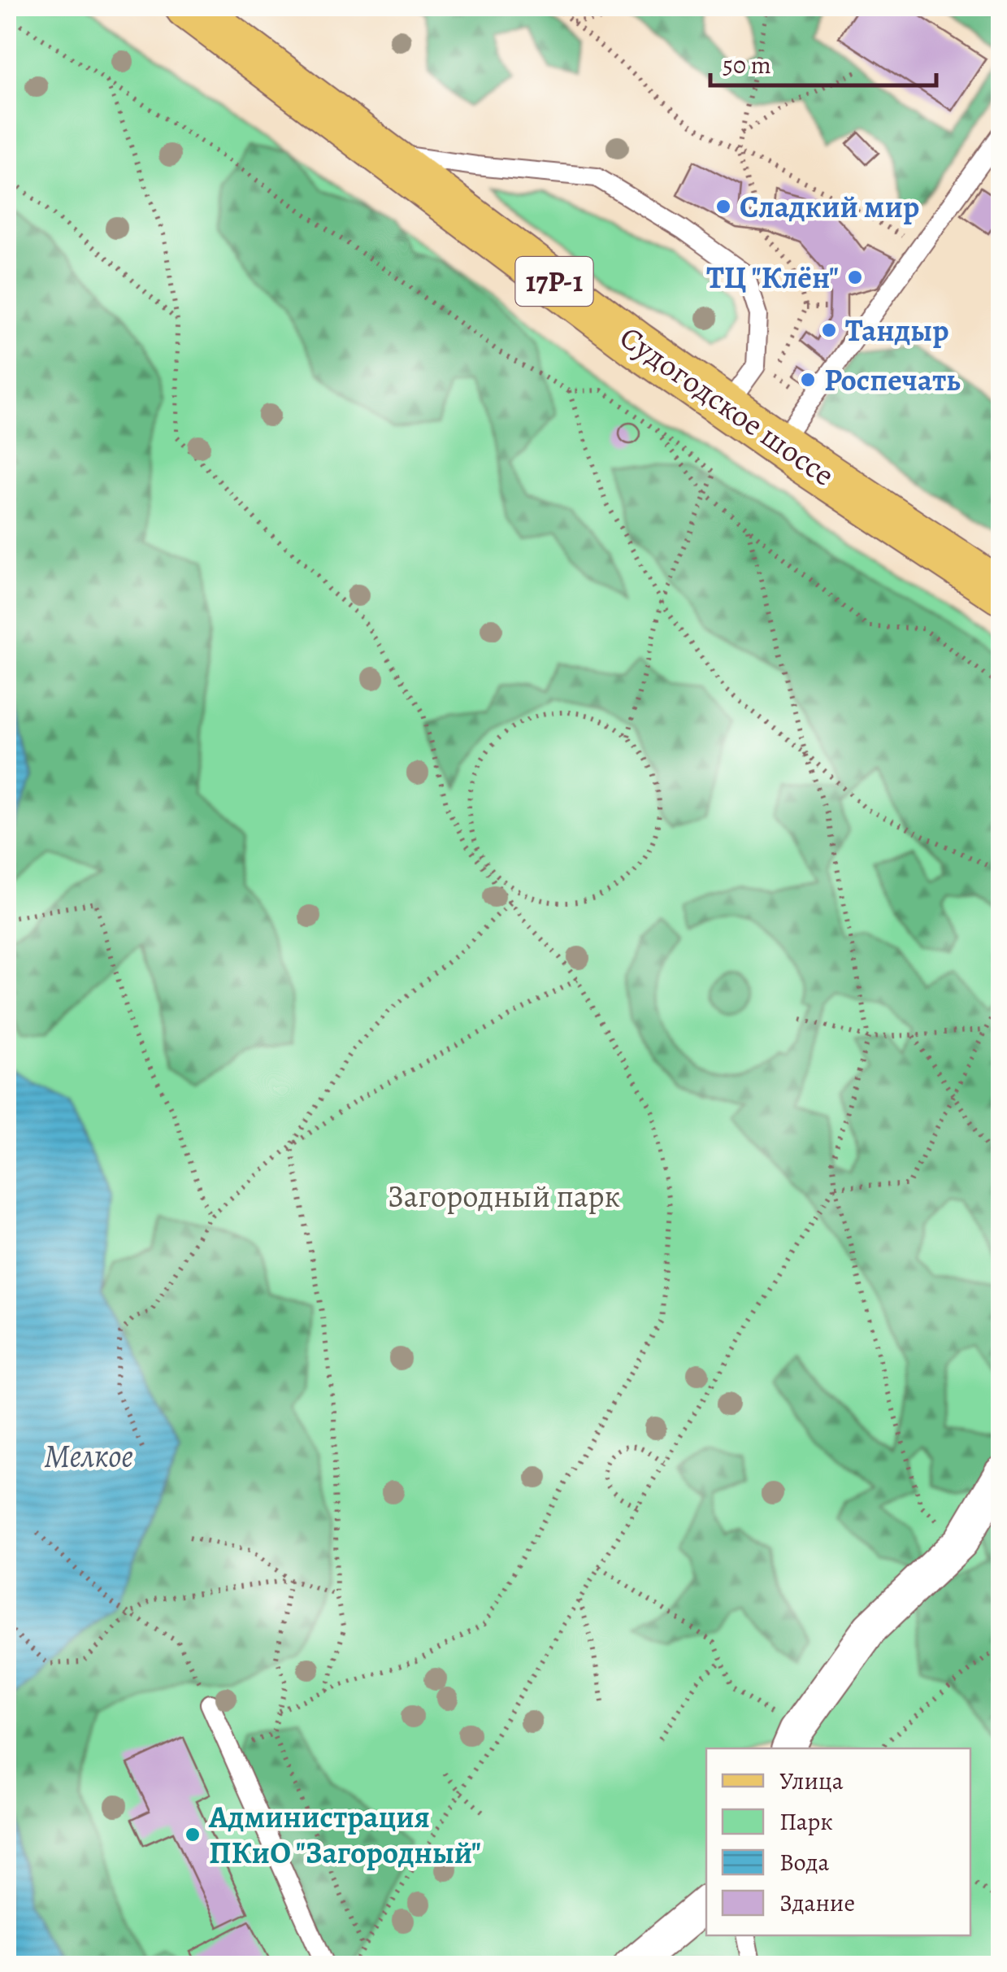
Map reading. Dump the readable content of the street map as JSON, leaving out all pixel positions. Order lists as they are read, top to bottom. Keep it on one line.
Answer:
{"streets":{"main road":["17Р-1","Судогодское шоссе"]},"water":["Мелкое"],"parks":["Загородный парк"],"places":["Сладкий мир","ТЦ \"Клён\"","Тандыр","Роспечать","Администрация ПКиО \"Загородный\""],"legend":["Улица","Парк","Вода","Здание"],"scale_bar":"50 m"}
